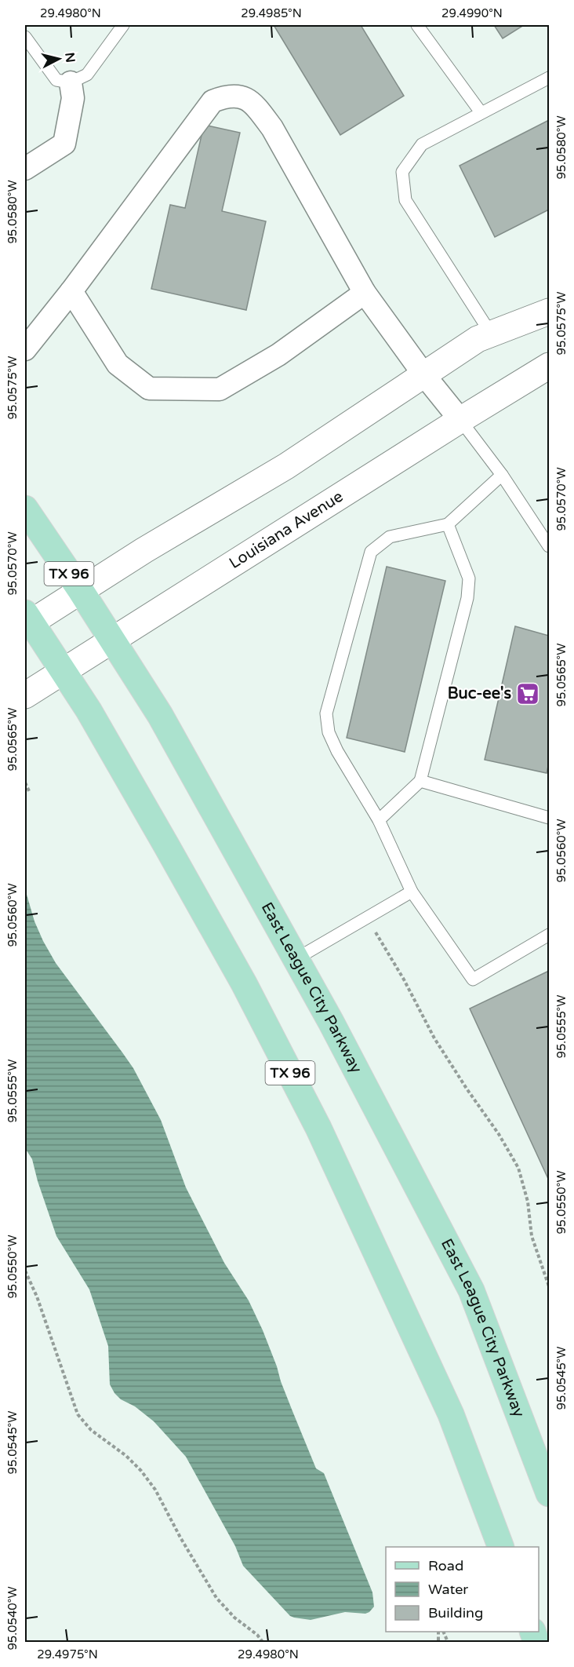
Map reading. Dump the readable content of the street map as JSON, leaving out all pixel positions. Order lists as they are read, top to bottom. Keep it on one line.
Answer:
{"streets":{"main road":["TX 96","East League City Parkway"],"street":["Louisiana Avenue"]},"crossings":[["Louisiana Avenue","TX 96"],["Louisiana Avenue","East League City Parkway"]],"places":{"supermarket":["Buc-ee's"]},"legend":["Road","Water","Building"],"north":"right","coordinates":["29.4980°N","29.4985°N","29.4990°N","95.0580°W","95.0575°W","95.0570°W","95.0565°W","95.0560°W","95.0555°W","95.0550°W","95.0545°W","95.0540°W","29.4975°N"]}
